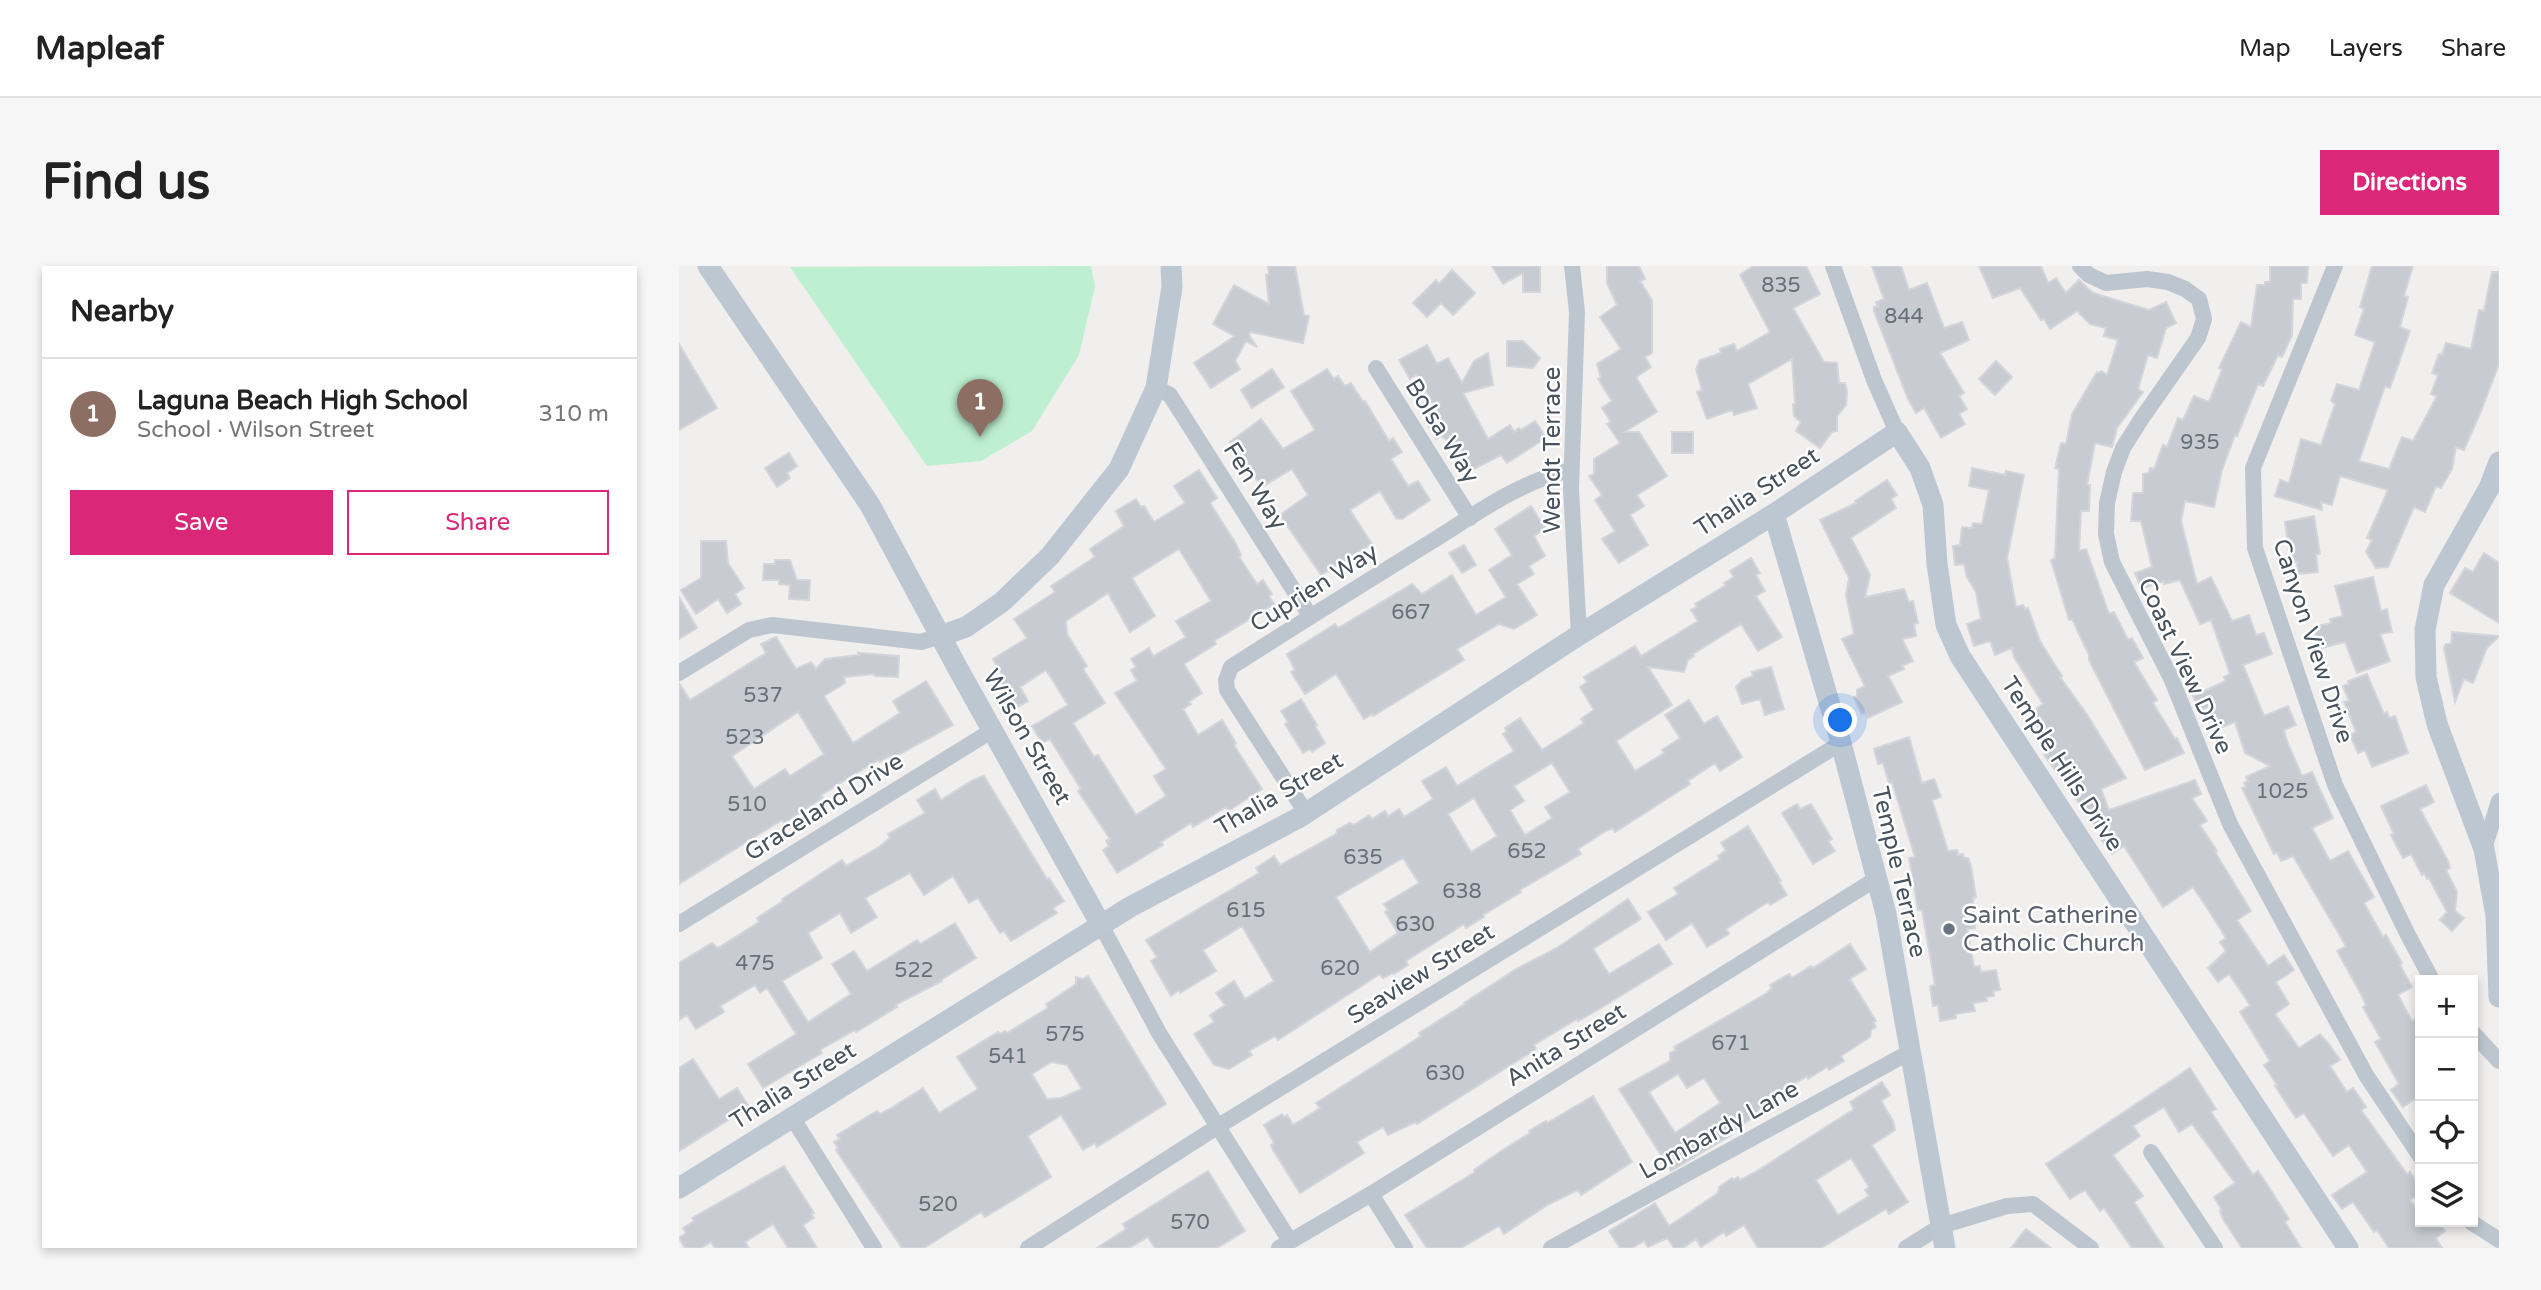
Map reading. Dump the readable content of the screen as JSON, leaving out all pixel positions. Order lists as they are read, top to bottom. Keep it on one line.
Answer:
{"streets":{"street":["Bolsa Way","Wendt Terrace","Fen Way","Thalia Street","Cuprien Way","Canyon View Drive","Coast View Drive","Wilson Street","Temple Hills Drive","Graceland Drive","Temple Terrace","Seaview Street","Anita Street","Lombardy Lane"]},"crossings":[["Bolsa Way","Cuprien Way"],["Wendt Terrace","Thalia Street"],["Wendt Terrace","Cuprien Way"],["Fen Way","Cuprien Way"],["Thalia Street","Cuprien Way"],["Thalia Street","Wilson Street"],["Thalia Street","Temple Hills Drive"],["Thalia Street","Temple Terrace"],["Wilson Street","Graceland Drive"],["Wilson Street","Seaview Street"],["Wilson Street","Anita Street"],["Temple Terrace","Seaview Street"],["Temple Terrace","Anita Street"],["Temple Terrace","Lombardy Lane"]],"places":["Saint Catherine Catholic Church"],"house_numbers":["835","844","935","667","537","523","1025","510","652","635","638","615","630","475","620","522","575","671","541","630","520","570"],"page":{"header":"Mapleaf","nav":["Map","Layers","Share"],"buttons":["Directions",["Save","Share"]],"title":"Find us","heading":"Nearby","list":[{"mark":"1","name":"Laguna Beach High School","note":"School · Wilson Street","value":"310 m"}],"pins":"1","map_buttons":["+","−"]}}
